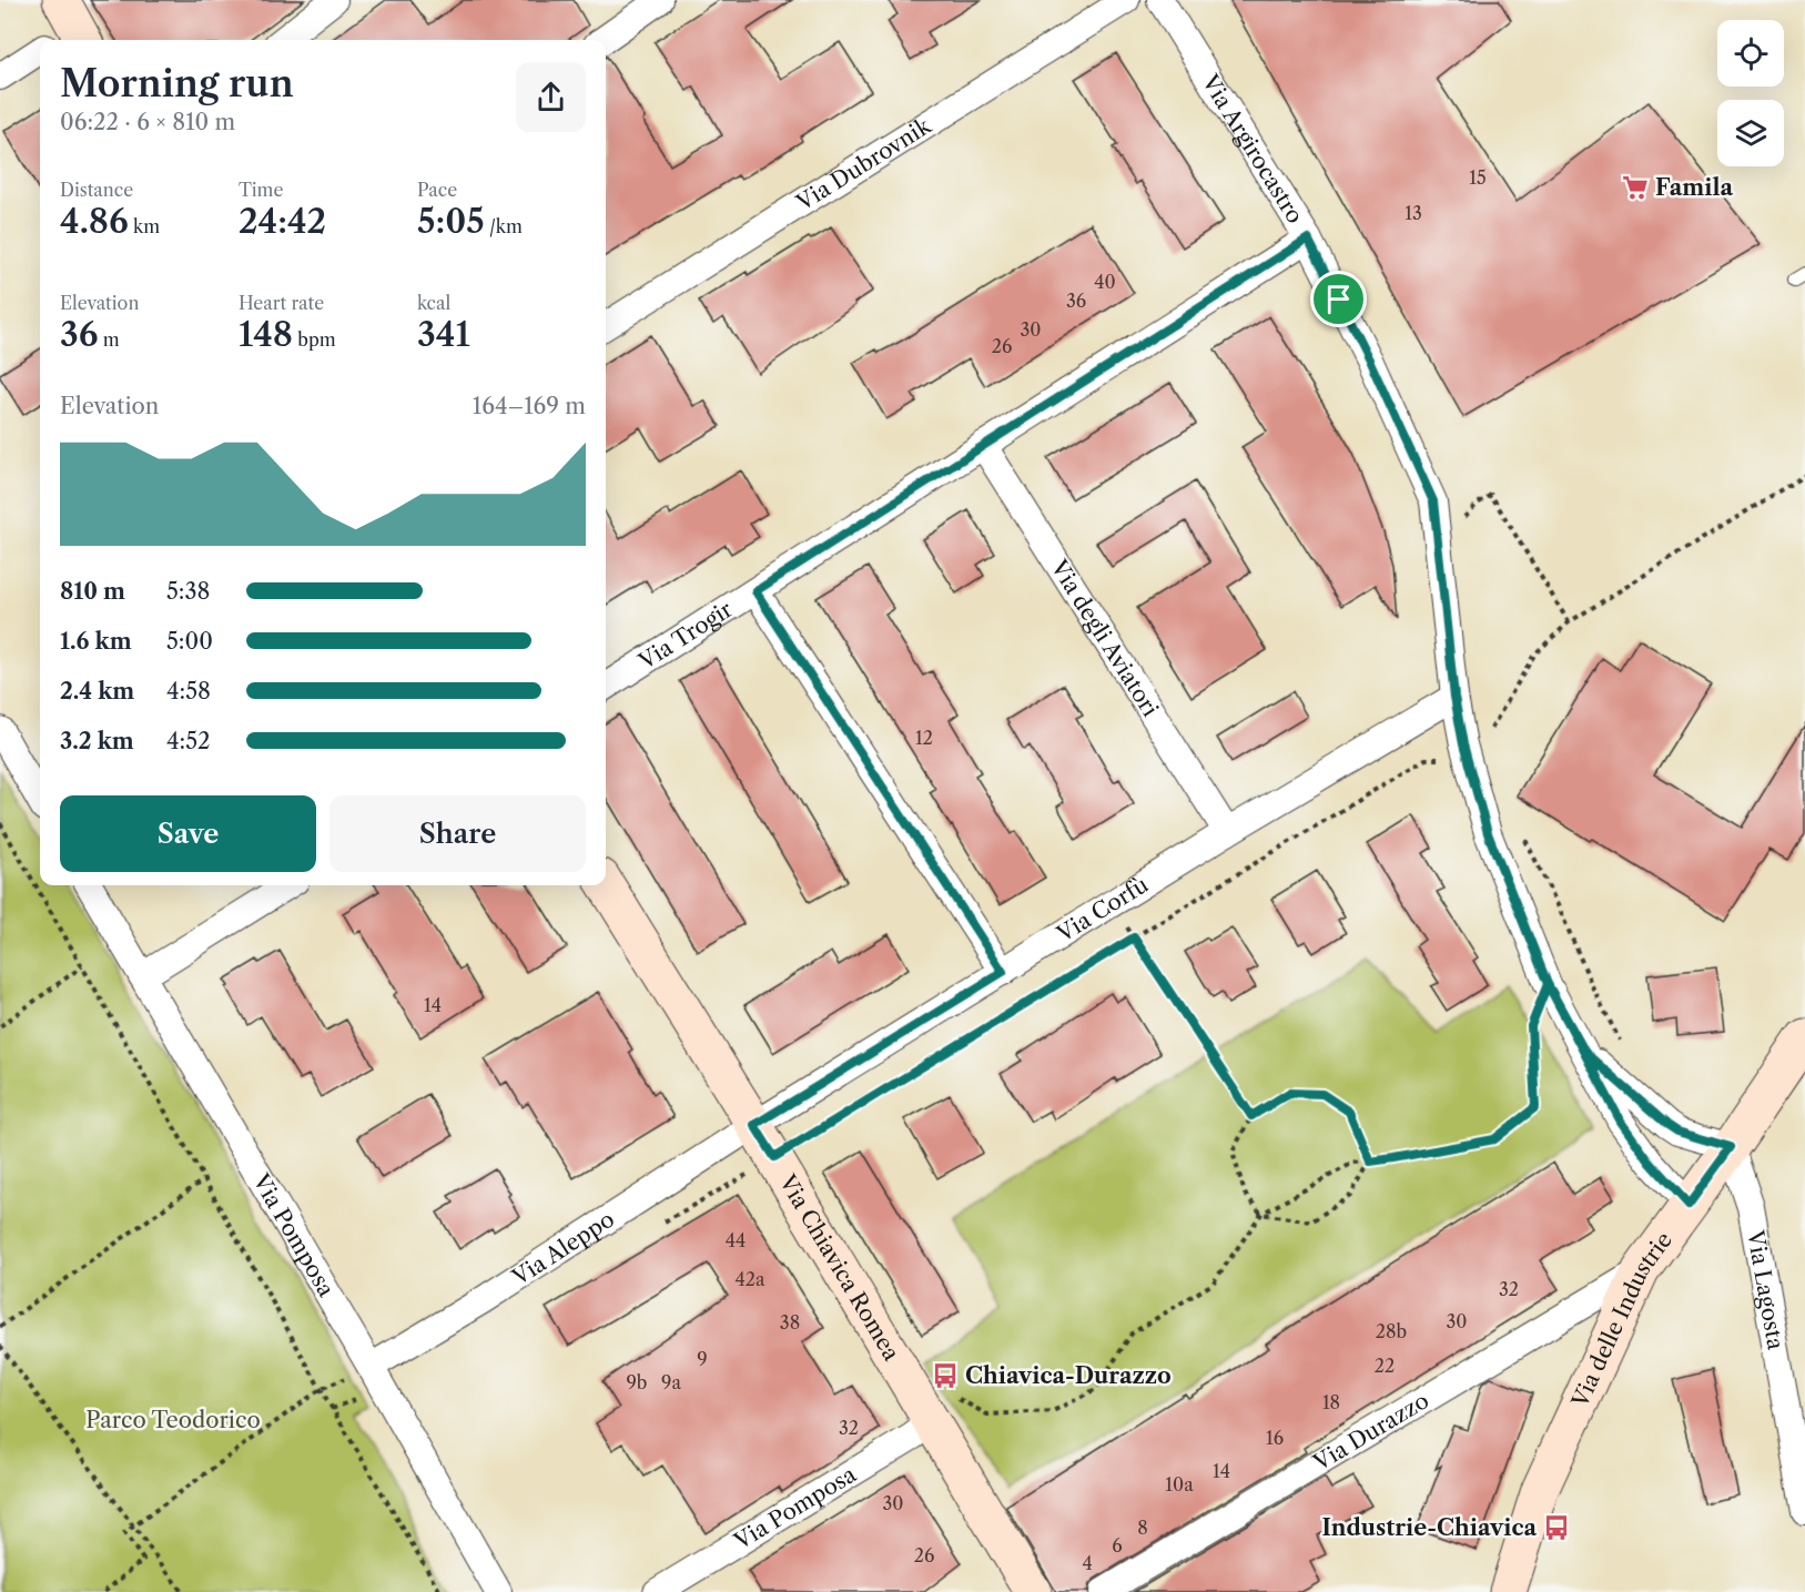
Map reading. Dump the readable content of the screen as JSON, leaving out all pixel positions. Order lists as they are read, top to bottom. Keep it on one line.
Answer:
{"streets":{"street":["Via Argirocastro","Via Dubrovnik","Via Trogir","Via degli Aviatori","Via Corfù","Via Pomposa","Via Aleppo","Via Chiavica Romea","Via Lagosta","Via delle Industrie","Via Durazzo"]},"crossings":[["Via Argirocastro","Via Trogir"],["Via Argirocastro","Via Corfù"],["Via Argirocastro","Via Lagosta"],["Via Argirocastro","Via delle Industrie"],["Via Trogir","Via degli Aviatori"],["Via degli Aviatori","Via Corfù"],["Via Corfù","Via Aleppo"],["Via Corfù","Via Chiavica Romea"],["Via Pomposa","Via Aleppo"],["Via Pomposa","Via Chiavica Romea"],["Via Aleppo","Via Chiavica Romea"],["Via Lagosta","Via delle Industrie"],["Via delle Industrie","Via Durazzo"]],"parks":["Parco Teodorico"],"places":{"supermarket":["Famila"],"bus stop":["Chiavica-Durazzo","Industrie-Chiavica"]},"house_numbers":["15","13","40","36","30","26","12","14","44","42a","32","30","38","28b","9","22","9b","9a","18","32","16","14","10a","30","8","6","26","4"],"page":{"heading":["Morning run","06:22 · 6 × 810 m"],"stats":[["Distance","4.86 km"],["Time","24:42"],["Pace","5:05 /km"],["Elevation","36 m"],["Heart rate","148 bpm"],["kcal","341"]],"chart":["Elevation","164–169 m"],"list":[{"name":"810 m","note":"5:38"},{"name":"1.6 km","note":"5:00"},{"name":"2.4 km","note":"4:58"},{"name":"3.2 km","note":"4:52"}],"buttons":["Save","Share"]}}
